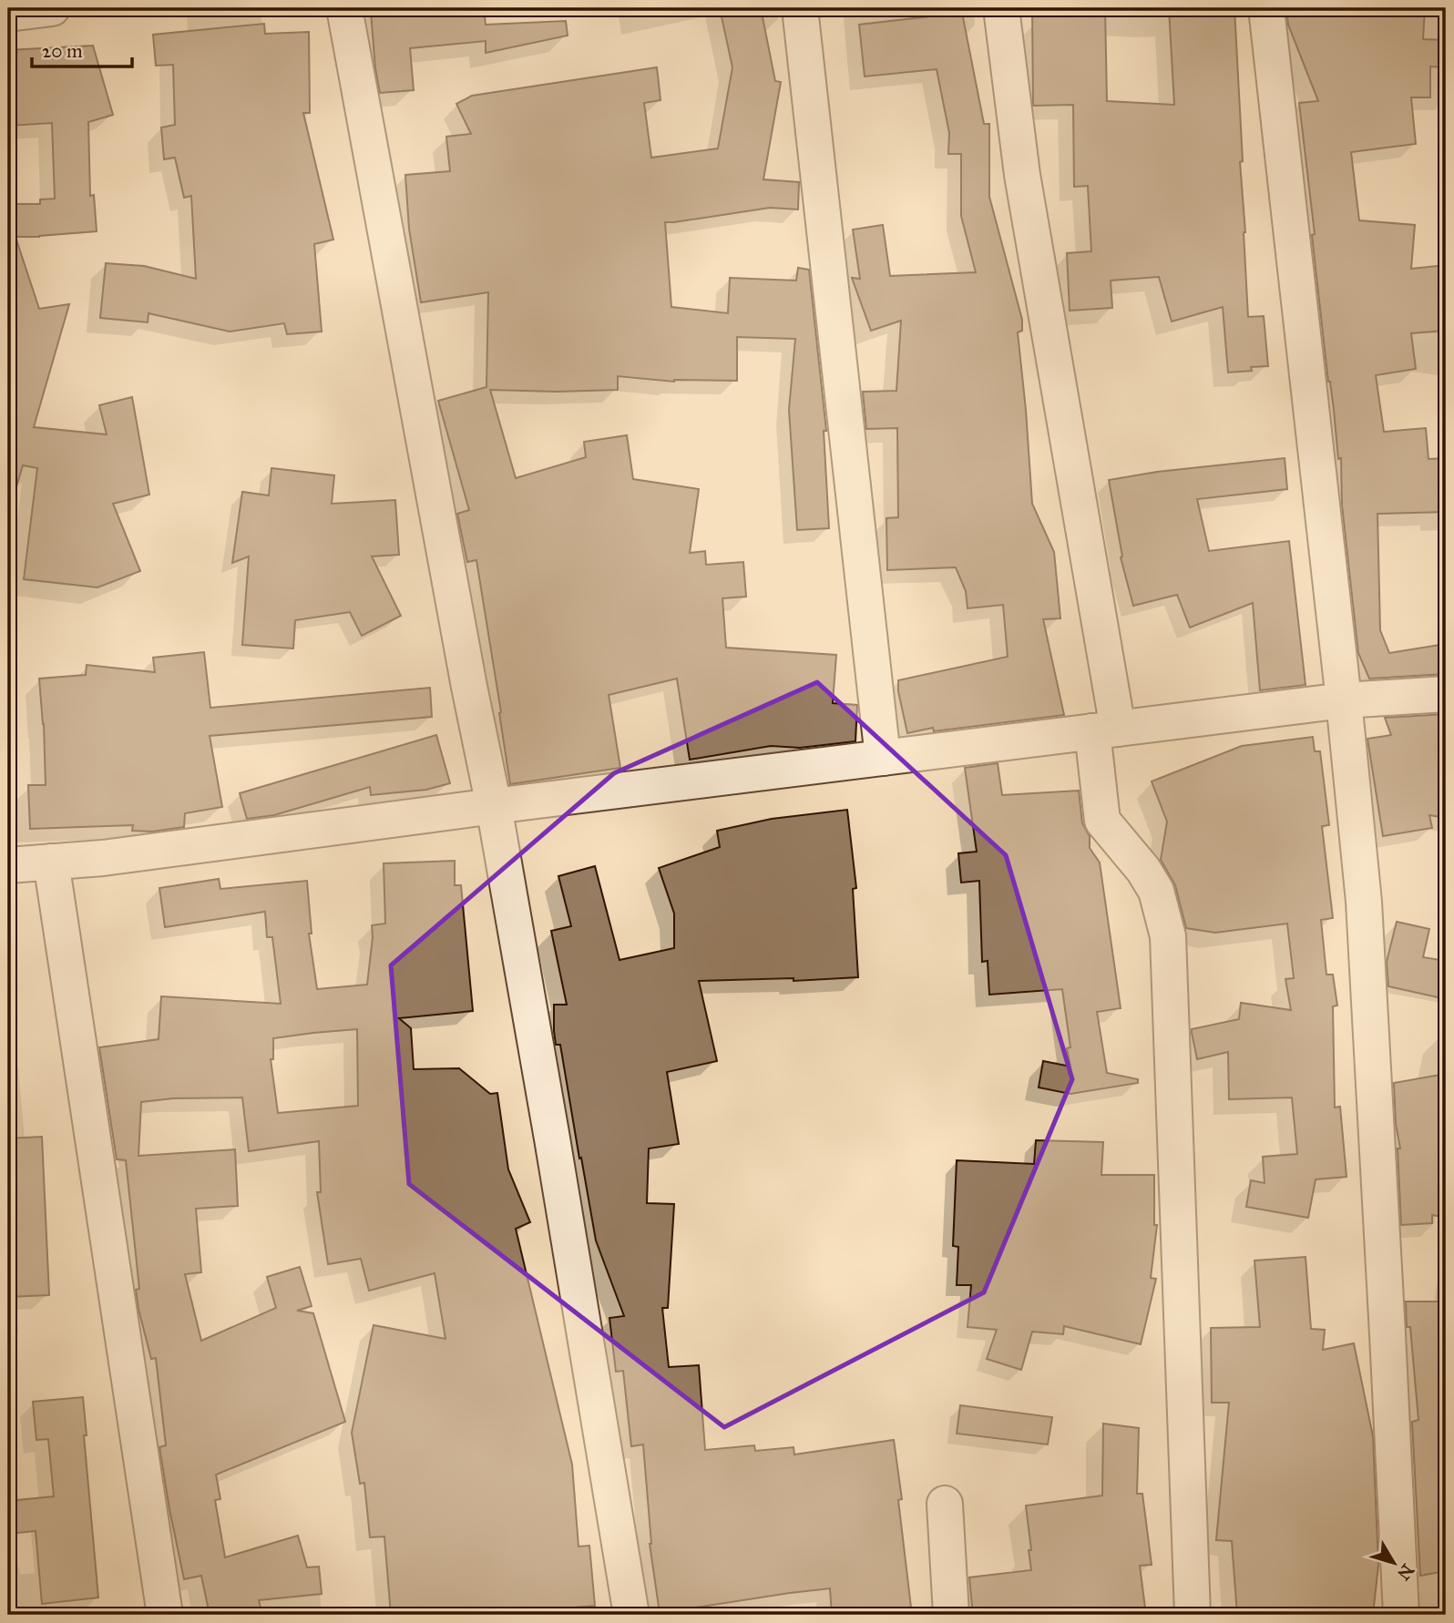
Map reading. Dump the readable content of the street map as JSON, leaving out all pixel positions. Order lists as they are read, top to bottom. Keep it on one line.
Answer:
{"scale_bar":"20 m","north":"bottom right"}
